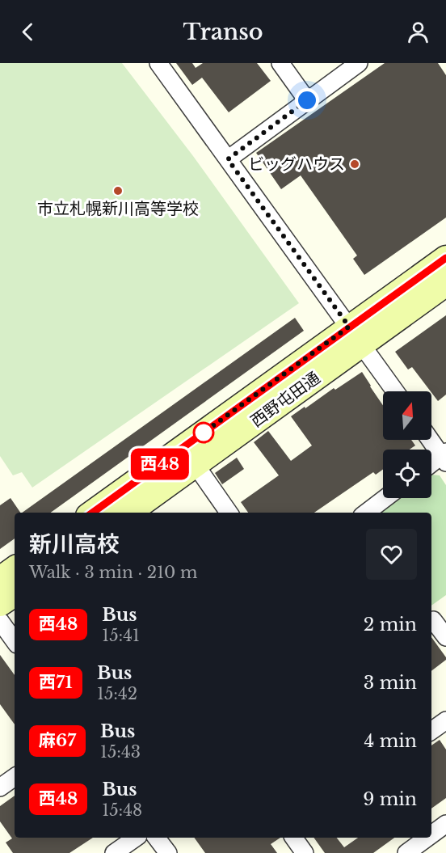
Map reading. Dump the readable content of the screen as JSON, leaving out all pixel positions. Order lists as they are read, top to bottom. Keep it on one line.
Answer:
{"streets":{"street":["西野屯田通"]},"places":["ビッグハウス","市立札幌新川高等学校"],"lines":["bus line 西48"],"north":"top","page":{"header":"Transo","on_map":"西48","heading":["新川高校","Walk · 3 min · 210 m"],"list":[{"mark":"西48","name":"Bus","note":"15:41","value":"2 min"},{"mark":"西71","name":"Bus","note":"15:42","value":"3 min"},{"mark":"麻67","name":"Bus","note":"15:43","value":"4 min"},{"mark":"西48","name":"Bus","note":"15:48","value":"9 min"}]}}
